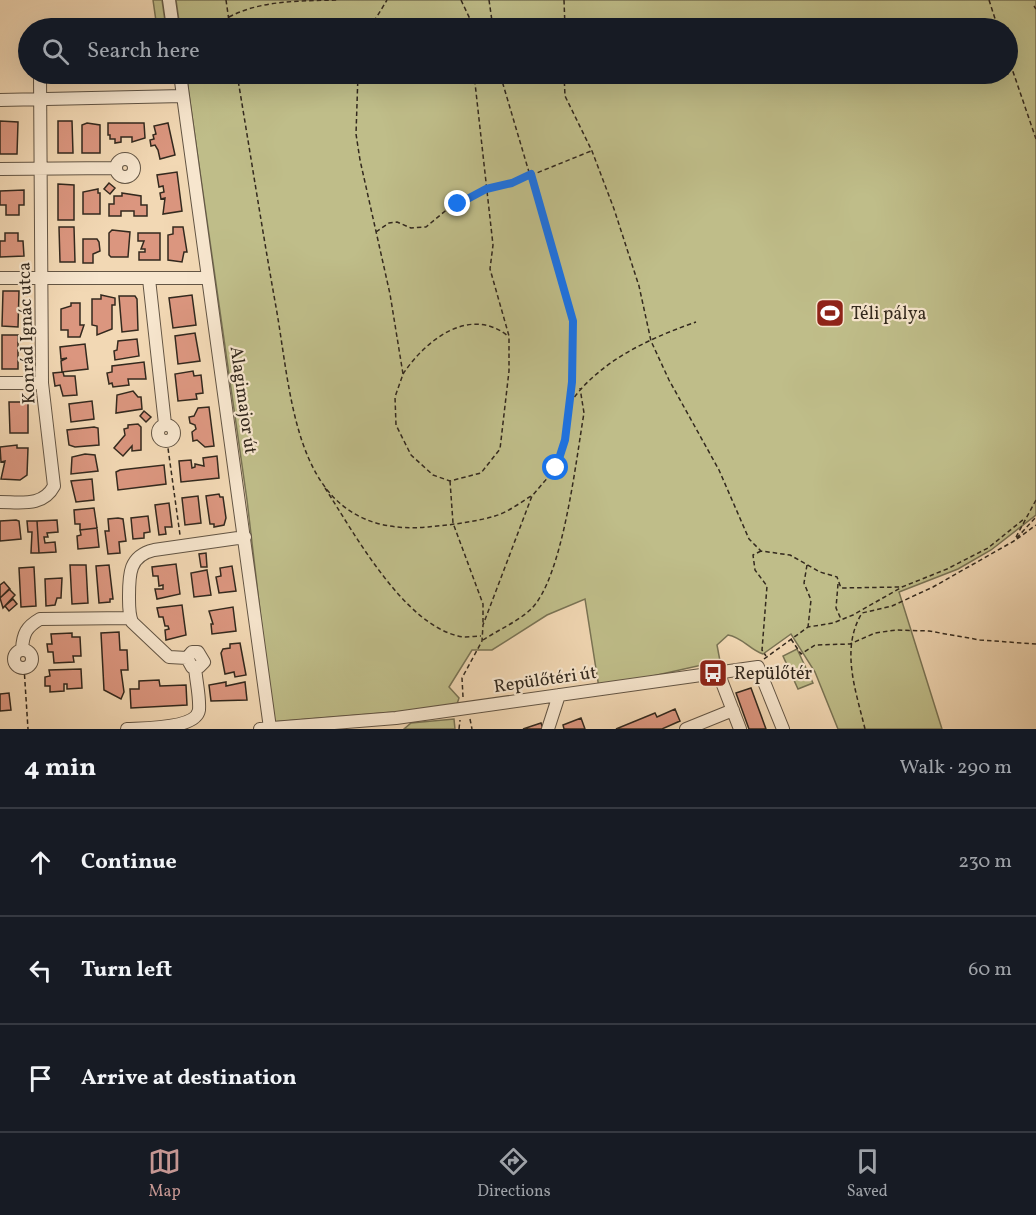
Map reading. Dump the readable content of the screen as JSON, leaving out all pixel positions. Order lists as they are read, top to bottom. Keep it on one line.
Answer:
{"streets":{"street":["Konrád Ignác utca","Alagimajor út","Repülőtéri út"]},"places":{"sports":["Téli pálya"],"bus stop":["Repülőtér"]},"page":{"search":"Search here","heading":["4 min","Walk · 290 m"],"list":[["Continue","230 m"],["Turn left","60 m"],"Arrive at destination"],"nav":["Map","Directions","Saved"]}}
